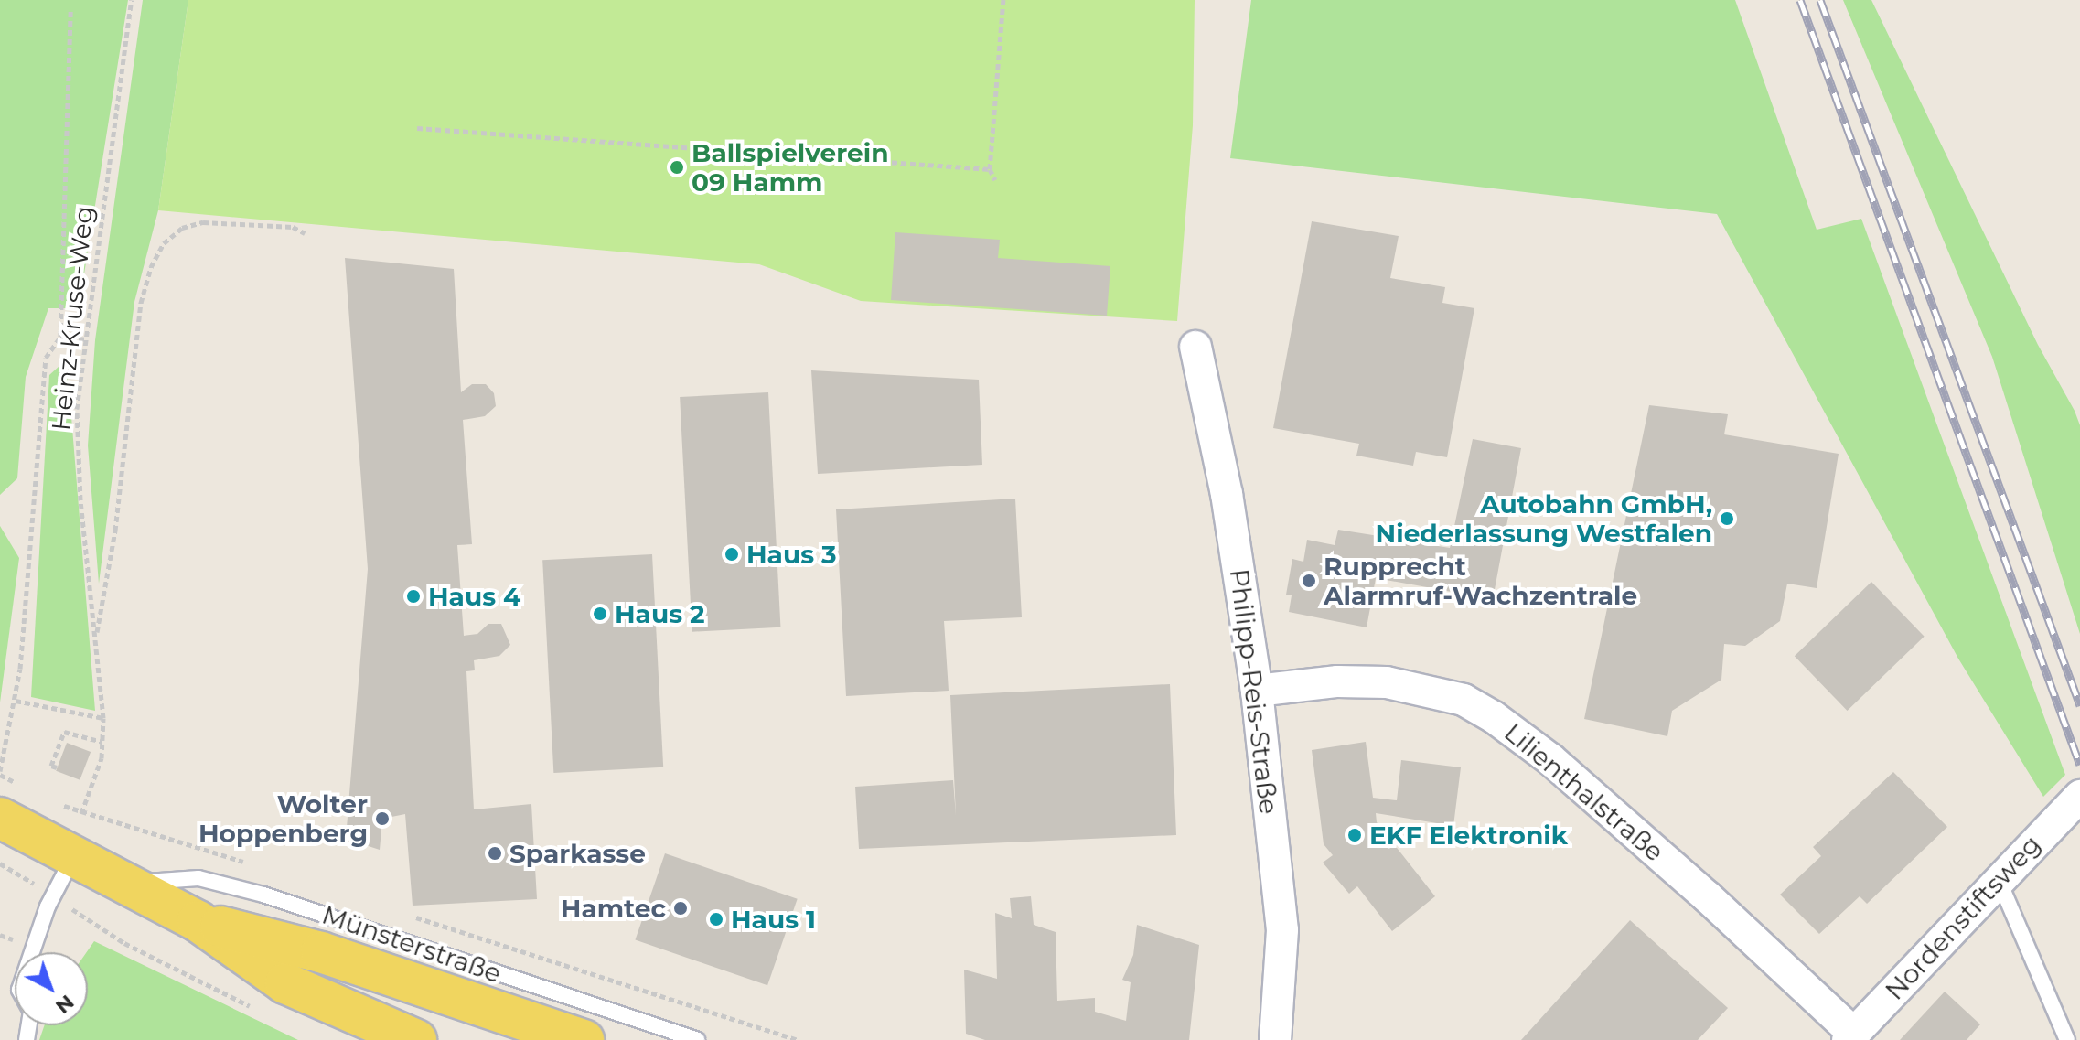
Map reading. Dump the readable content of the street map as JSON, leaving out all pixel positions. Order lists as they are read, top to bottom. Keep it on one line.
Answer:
{"streets":{"main road":["Münsterstraße"],"street":["Philipp-Reis-Straße","Lilienthalstraße","Nordenstiftsweg"],"path":["Heinz-Kruse-Weg"]},"crossings":[["Philipp-Reis-Straße","Lilienthalstraße"],["Lilienthalstraße","Nordenstiftsweg"]],"places":["Ballspielverein 09 Hamm","Autobahn GmbH, Niederlassung Westfalen","Haus 3","Rupprecht Alarmruf-Wachzentrale","Haus 4","Haus 2","Wolter Hoppenberg","EKF Elektronik","Sparkasse","Hamtec","Haus 1"],"north":"bottom right"}
